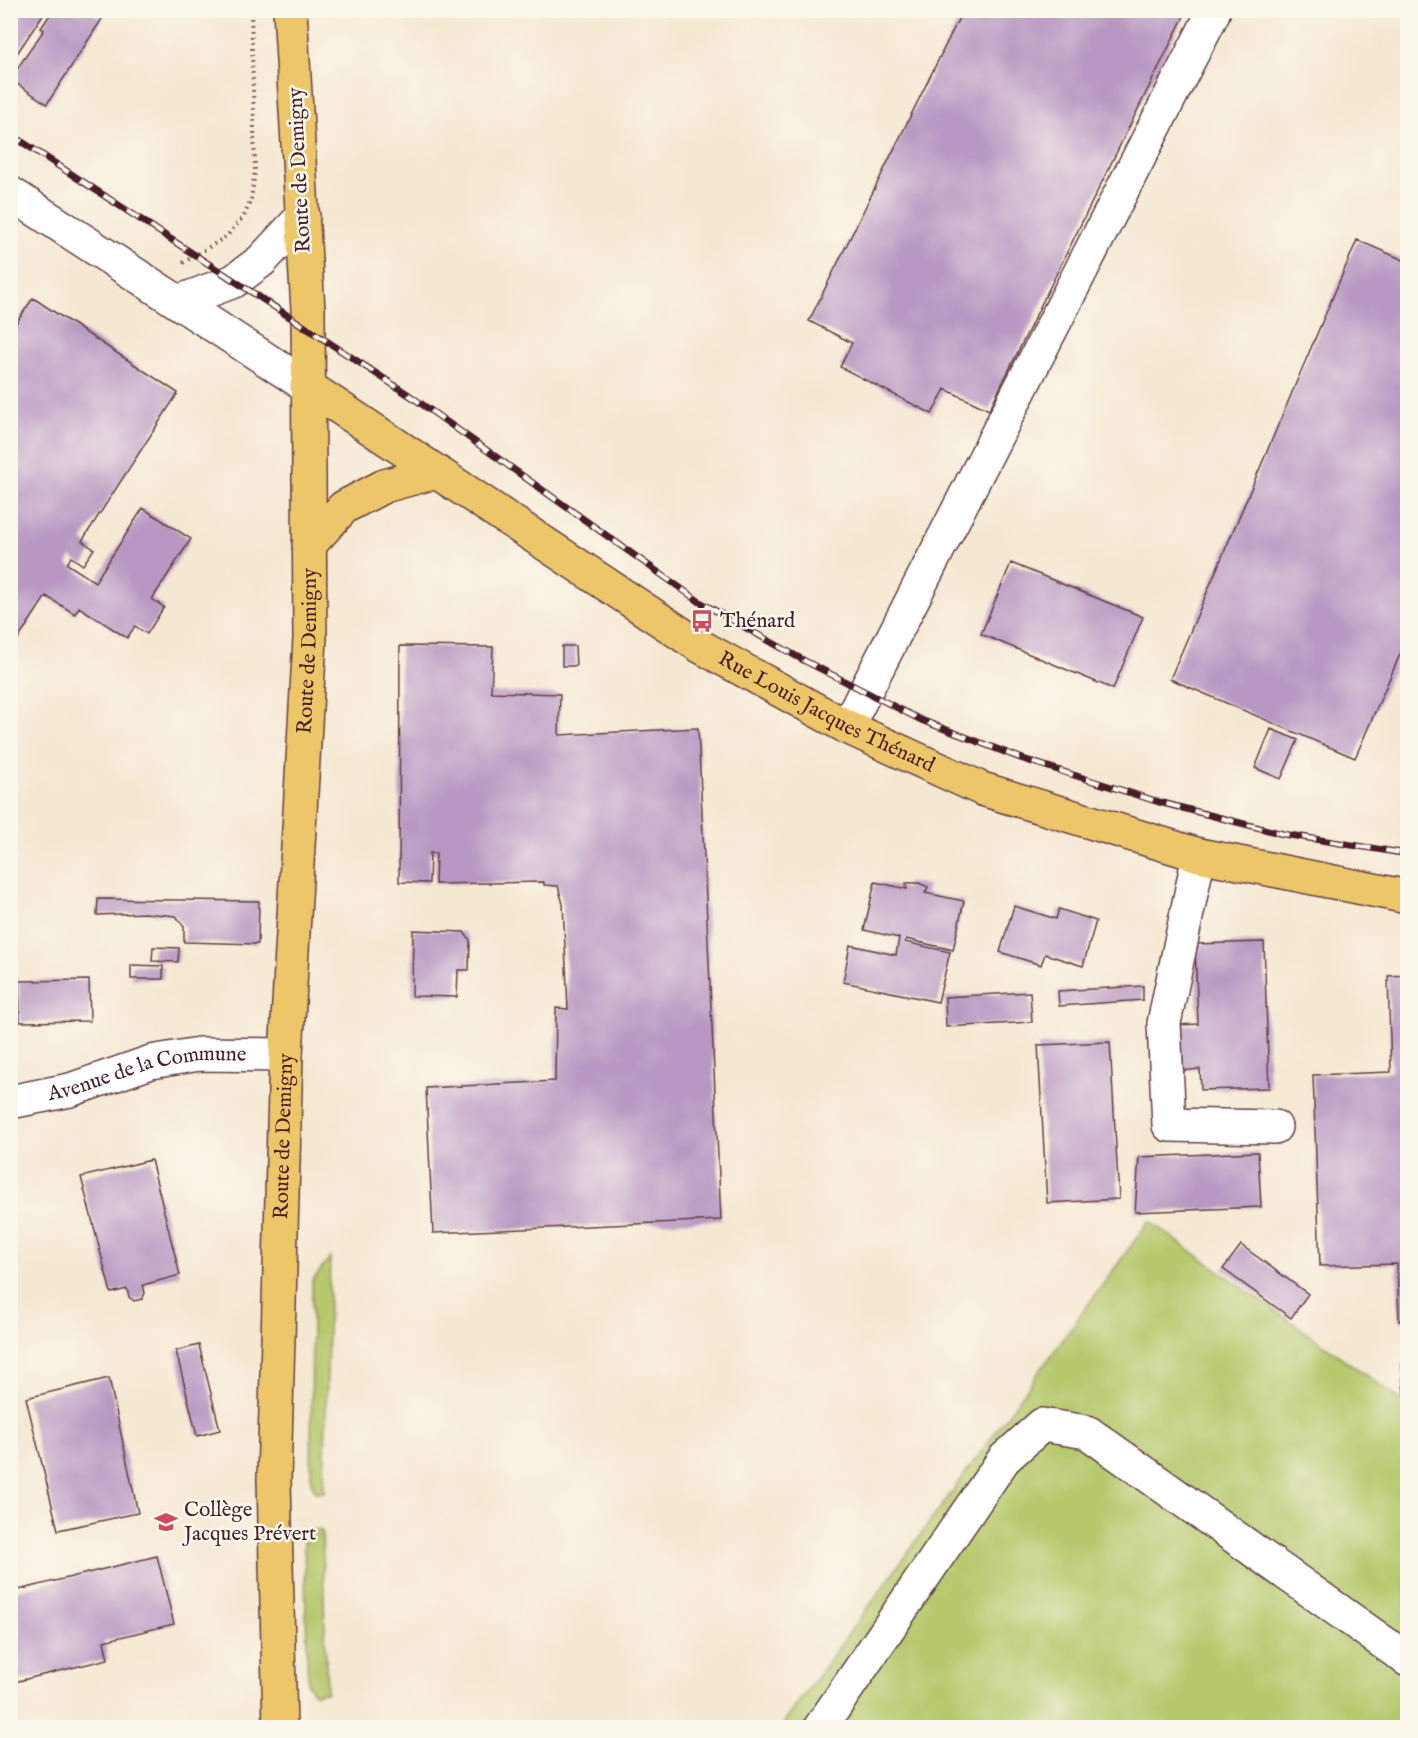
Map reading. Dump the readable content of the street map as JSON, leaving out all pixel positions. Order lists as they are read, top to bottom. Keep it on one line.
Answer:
{"streets":{"main road":["Route de Demigny","Rue Louis Jacques Thénard"],"street":["Avenue de la Commune"]},"crossings":[["Route de Demigny","Rue Louis Jacques Thénard"],["Route de Demigny","Avenue de la Commune"]],"places":{"bus stop":["Thénard"],"school or university":["Collège Jacques Prévert"]}}
